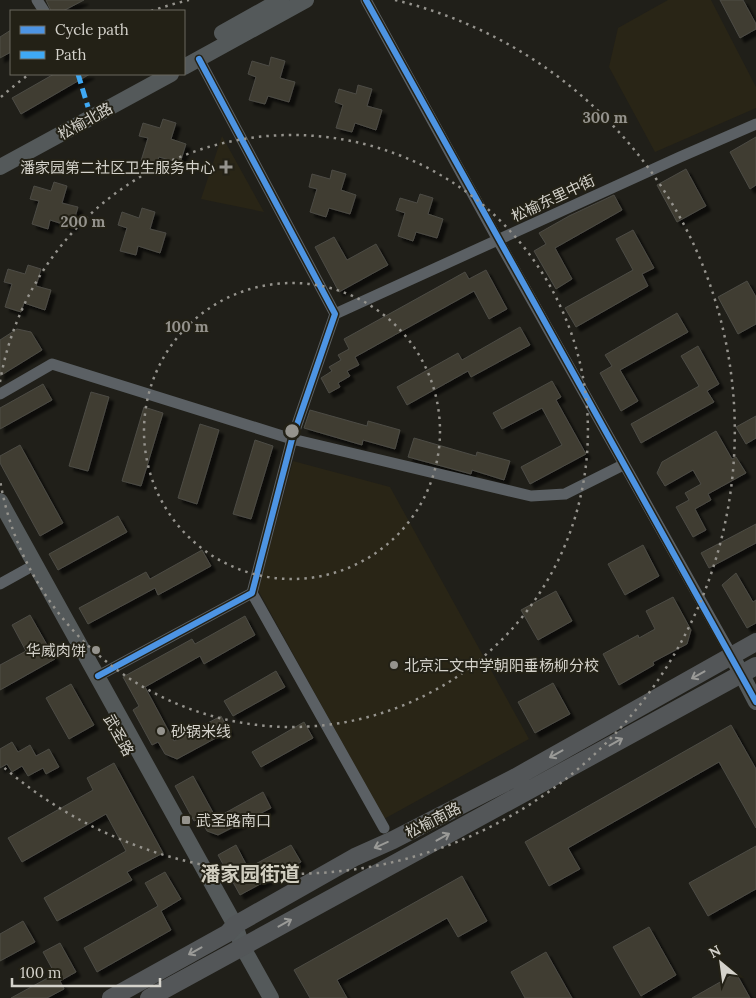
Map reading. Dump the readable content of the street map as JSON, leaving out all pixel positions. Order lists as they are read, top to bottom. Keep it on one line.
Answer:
{"streets":{"main road":["松榆南路"],"street":["松榆北路","松榆东里中街","武圣路"]},"crossings":[["武圣路","松榆南路"]],"districts":["潘家园街道"],"places":{"health":["潘家园第二社区卫生服务中心"],"other":["华威肉饼","北京汇文中学朝阳垂杨柳分校","砂锅米线"],"transit":["武圣路南口"]},"legend":["Cycle path","Path"],"scale_bar":"100 m","north":"top left","rings":["300 m","200 m","100 m"]}
